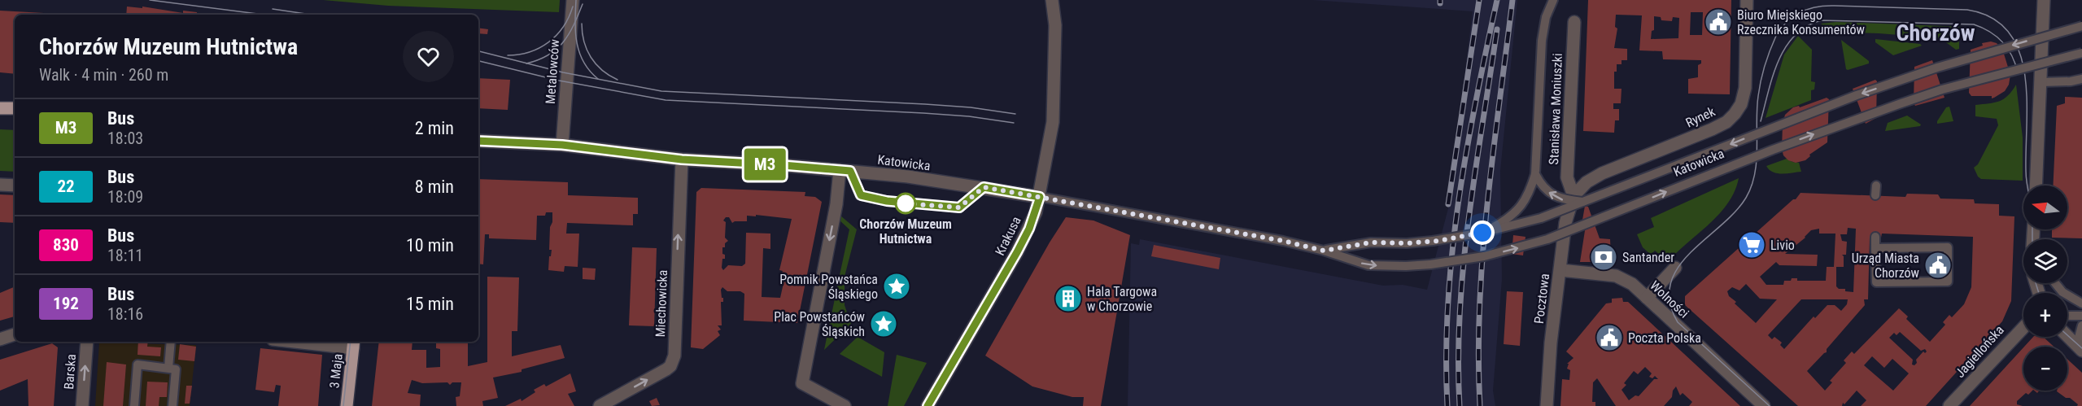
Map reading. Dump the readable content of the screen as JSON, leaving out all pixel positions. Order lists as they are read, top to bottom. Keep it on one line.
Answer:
{"streets":{"main road":["3 Maja"],"street":["Metalowców","Stanisława Moniuszki","Rynek","Katowicka","Krakusa","Pocztowa","Wolności","Miechowicka","Jagiellońska","Barska"]},"crossings":[["Metalowców","Katowicka"],["Stanisława Moniuszki","Rynek"],["Stanisława Moniuszki","Katowicka"],["Stanisława Moniuszki","Pocztowa"],["Rynek","Katowicka"],["Rynek","Pocztowa"],["Katowicka","Krakusa"],["Katowicka","Pocztowa"],["Katowicka","Miechowicka"],["Pocztowa","Wolności"]],"one_way":["Miechowicka","Barska"],"districts":["Chorzów"],"places":{"public building":["Biuro Miejskiego Rzecznika Konsumentów","Urząd Miasta Chorzów","Poczta Polska"],"other":["Chorzów Muzeum Hutnictwa"],"supermarket":["Livio"],"bank":["Santander"],"place":["Pomnik Powstańca Śląskiego","Plac Powstańców Śląskich"],"building":["Hala Targowa w Chorzowie"]},"lines":["bus line M3"],"north":"left","page":{"on_map":"M3","heading":["Chorzów Muzeum Hutnictwa","Walk · 4 min · 260 m"],"list":[{"mark":"M3","name":"Bus","note":"18:03","value":"2 min"},{"mark":"22","name":"Bus","note":"18:09","value":"8 min"},{"mark":"830","name":"Bus","note":"18:11","value":"10 min"},{"mark":"192","name":"Bus","note":"18:16","value":"15 min"}],"map_buttons":["+","−"]}}
